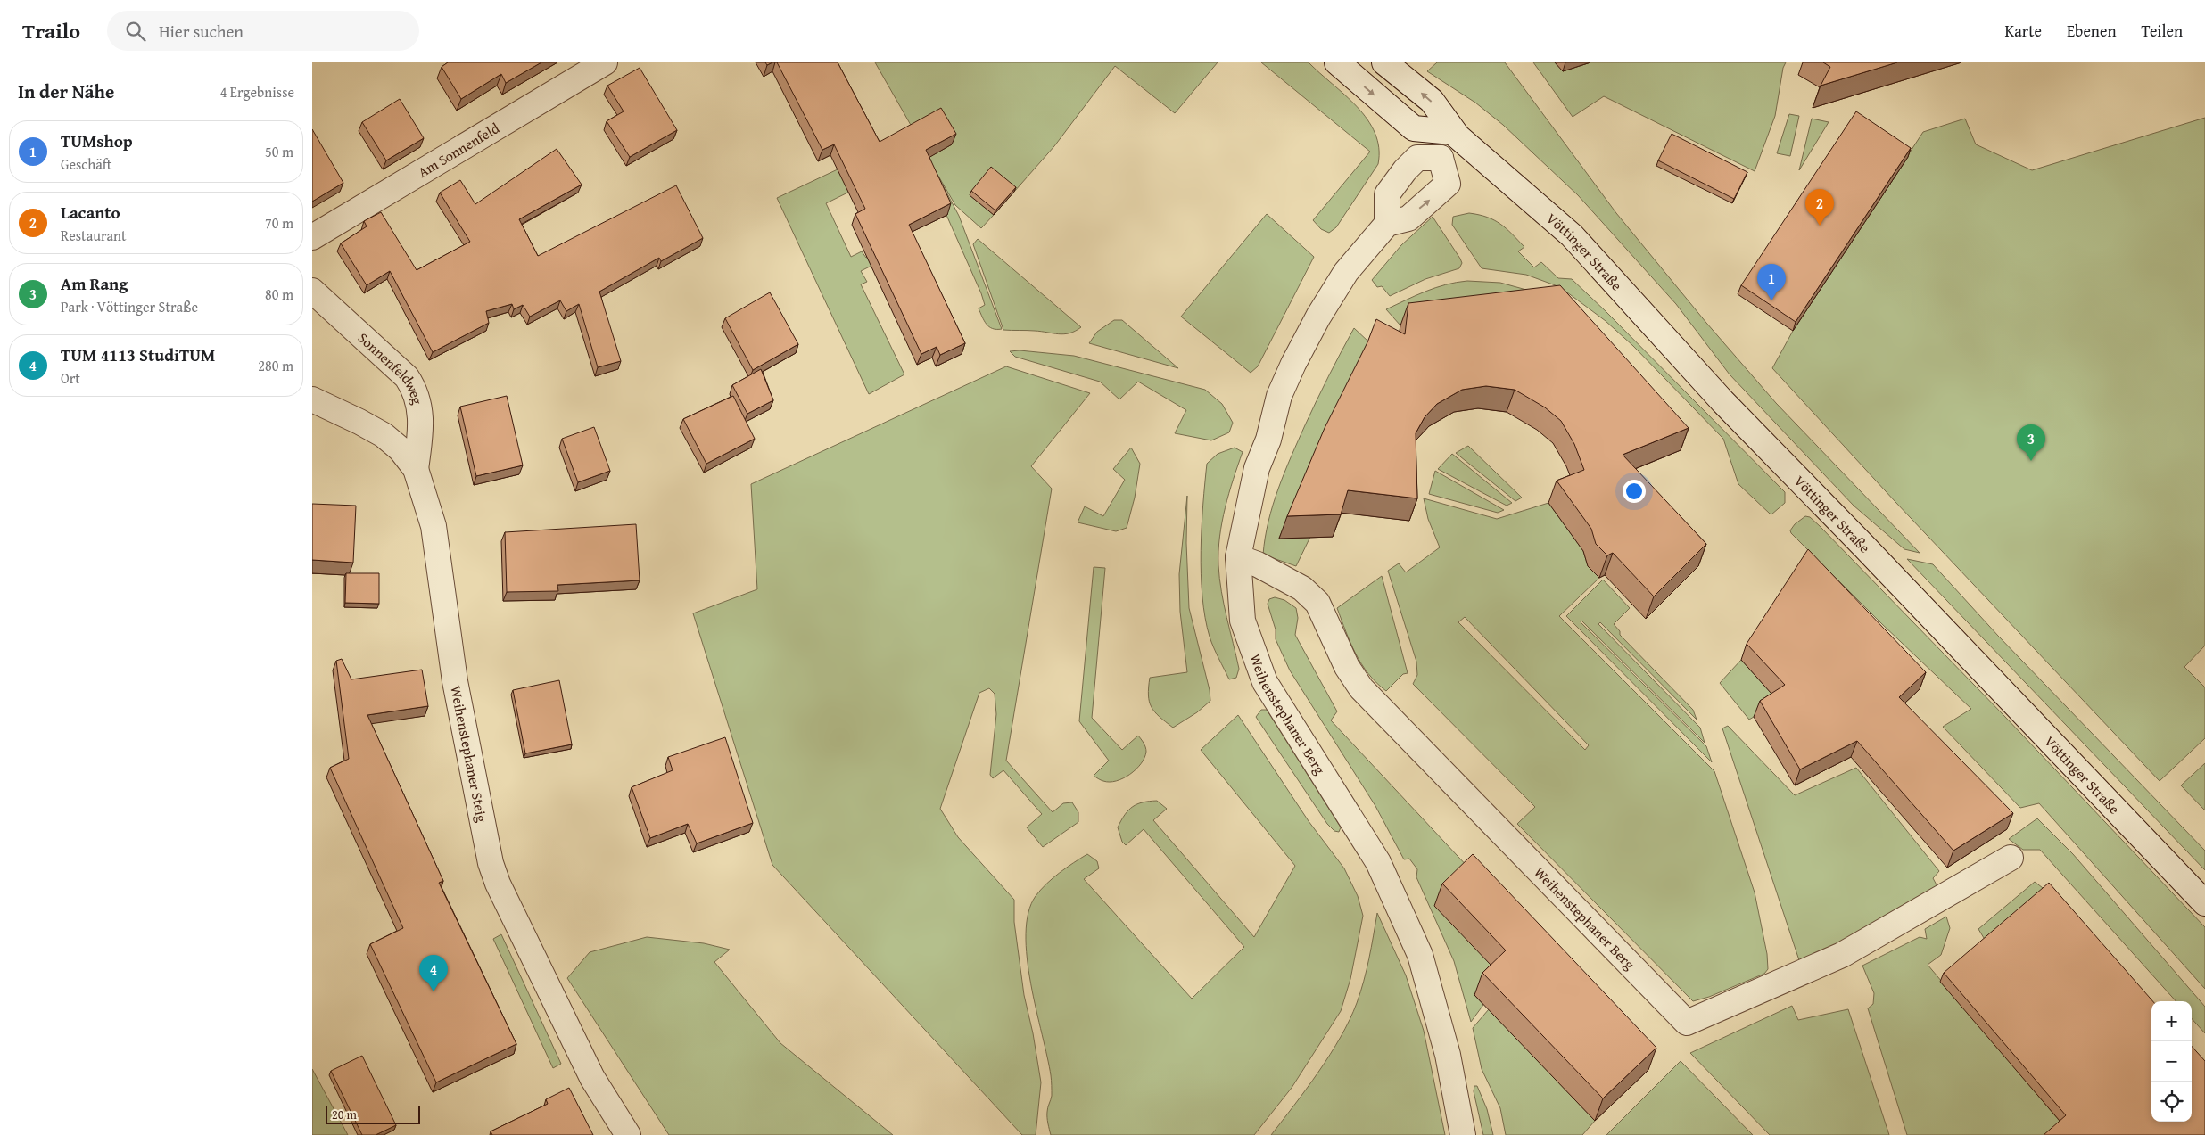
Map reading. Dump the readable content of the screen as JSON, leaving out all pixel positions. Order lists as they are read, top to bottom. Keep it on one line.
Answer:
{"streets":{"street":["Am Sonnenfeld","Vöttinger Straße","Sonnenfeldweg","Weihenstephaner Berg","Weihenstephaner Steig"]},"crossings":[["Sonnenfeldweg","Weihenstephaner Steig"]],"scale_bar":"20 m","page":{"header":"Trailo","search":"Hier suchen","nav":["Karte","Ebenen","Teilen"],"heading":["In der Nähe","4 Ergebnisse"],"list":[{"mark":"1","name":"TUMshop","note":"Geschäft","value":"50 m"},{"mark":"2","name":"Lacanto","note":"Restaurant","value":"70 m"},{"mark":"3","name":"Am Rang","note":"Park · Vöttinger Straße","value":"80 m"},{"mark":"4","name":"TUM 4113 StudiTUM","note":"Ort","value":"280 m"}],"pins":["2","1","3","4"],"map_buttons":["+","−"],"scale":"20 m"}}
